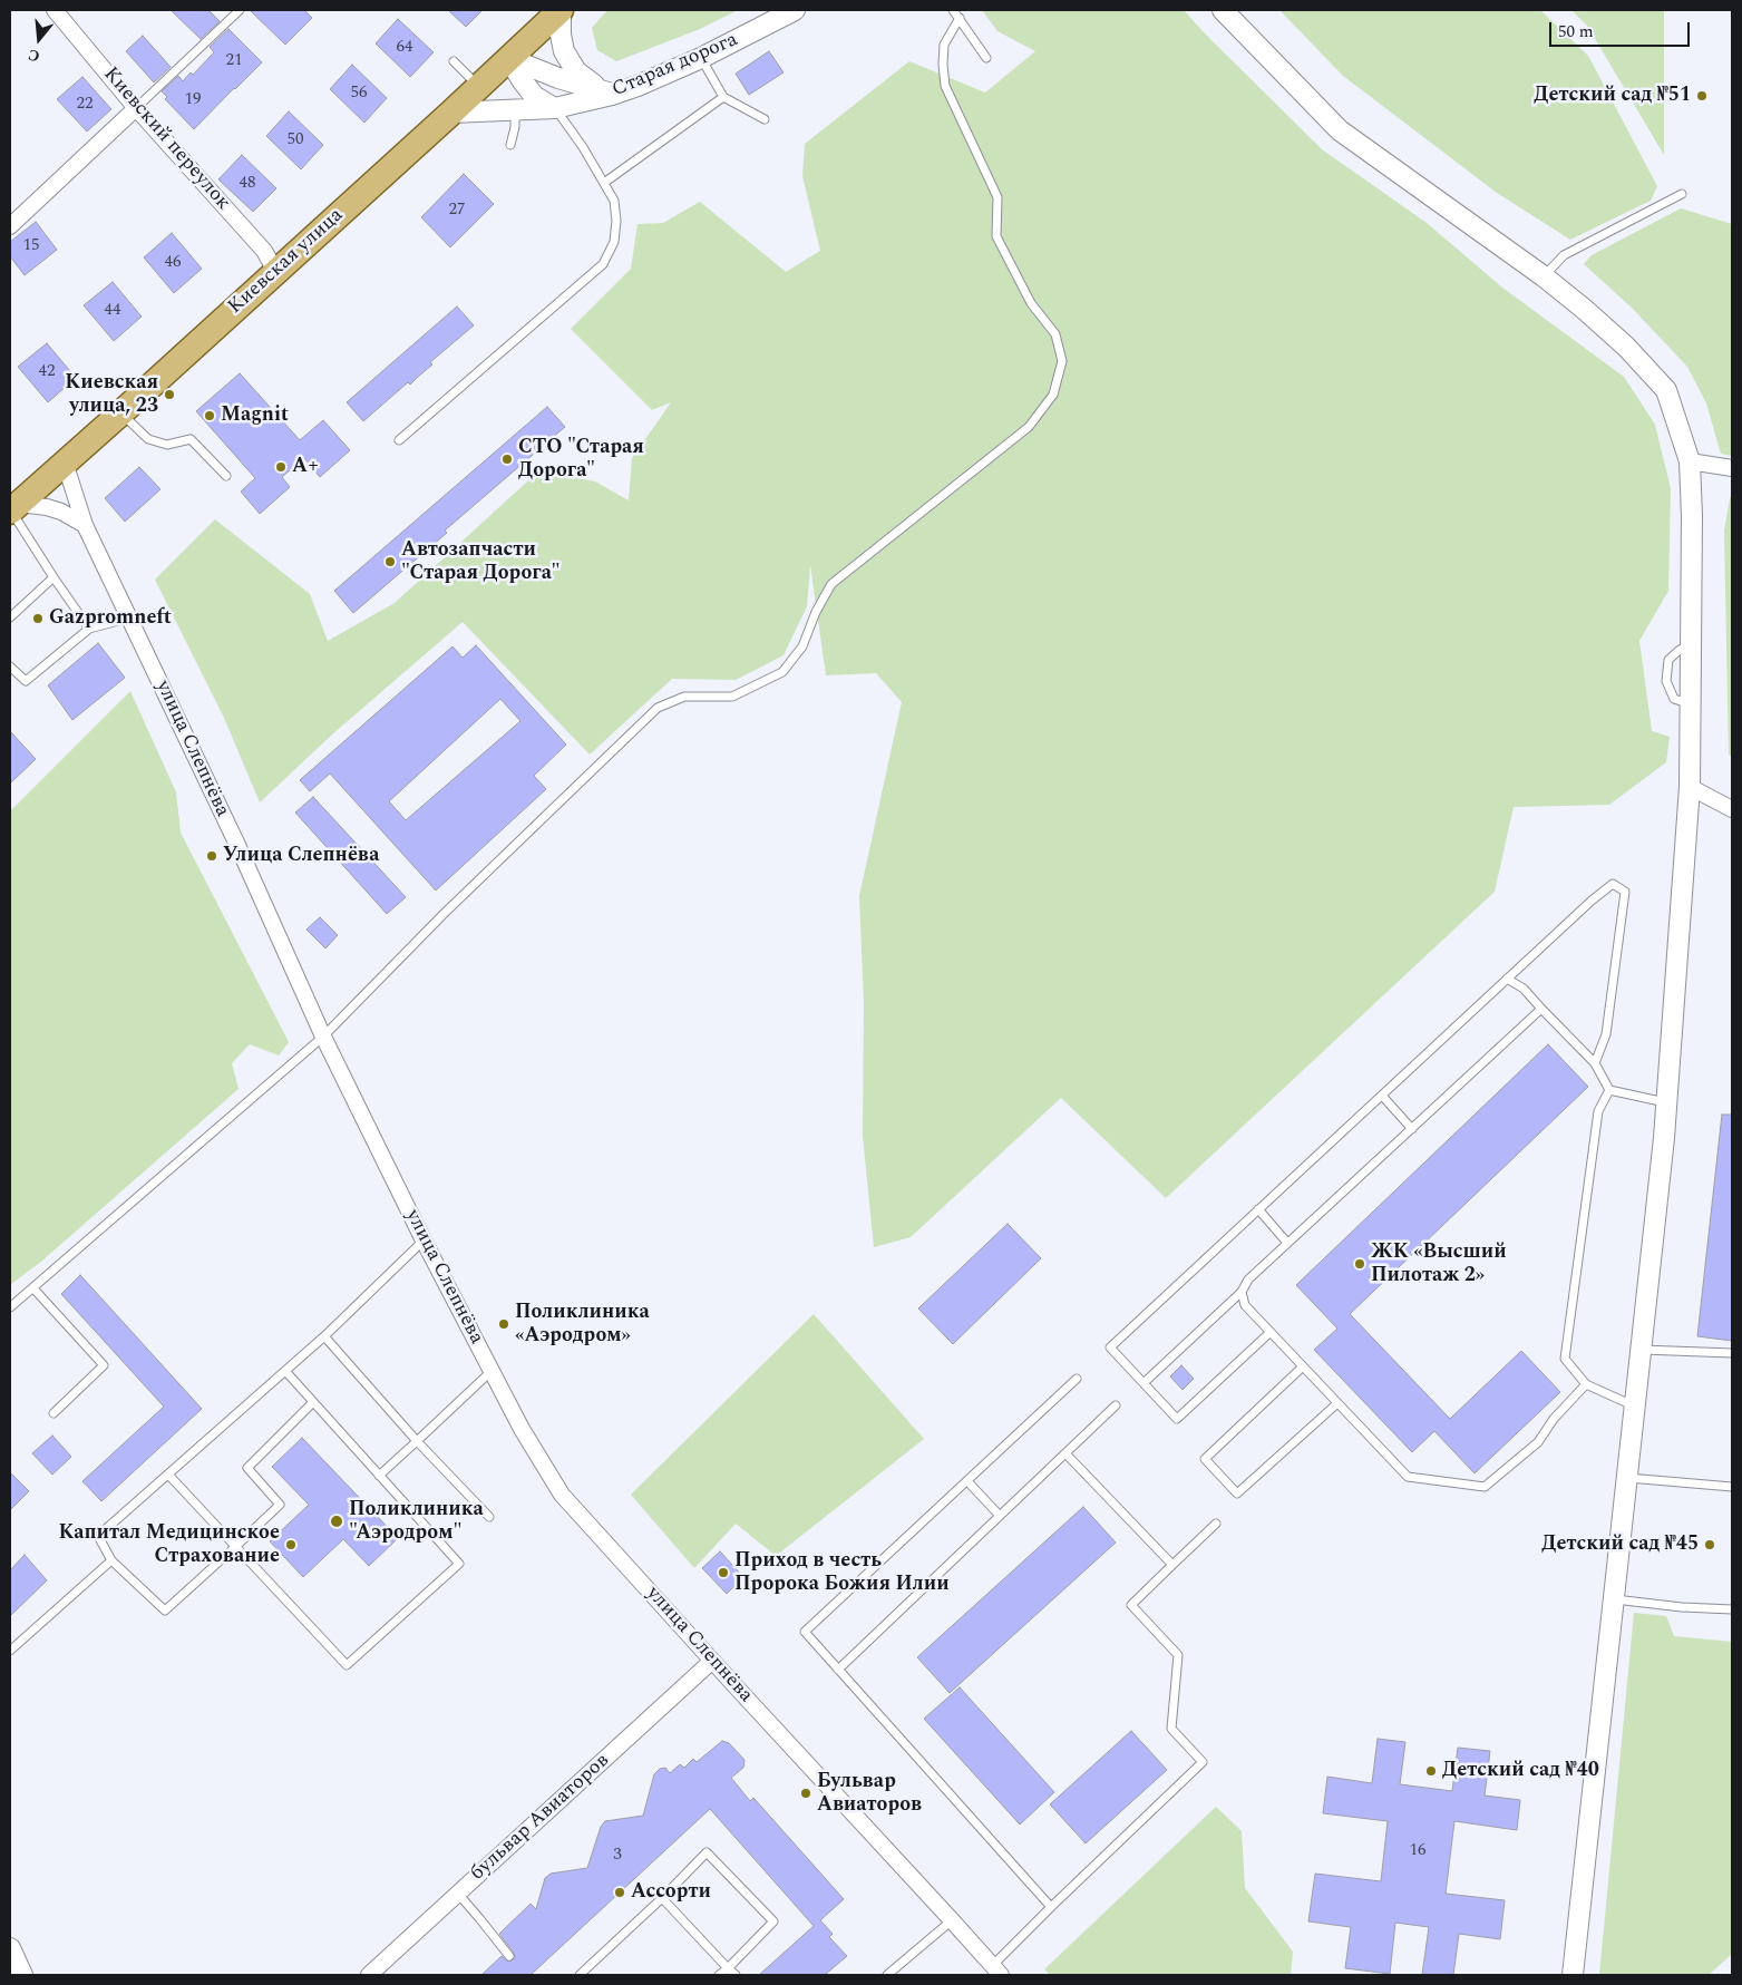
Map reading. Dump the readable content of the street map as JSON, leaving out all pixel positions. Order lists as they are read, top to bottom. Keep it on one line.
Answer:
{"streets":{"main road":["Киевская улица"],"street":["Старая дорога","Киевский переулок","улица Слепнёва","бульвар Авиаторов"]},"crossings":[["Старая дорога","Киевская улица"],["Киевский переулок","Киевская улица"],["Киевская улица","улица Слепнёва"],["улица Слепнёва","бульвар Авиаторов"]],"places":["Детский сад №51","Киевская улица, 23","Magnit","СТО \"Старая Дорога\"","А+","Автозапчасти \"Старая Дорога\"","Gazpromneft","Улица Слепнёва","ЖК «Высший Пилотаж 2»","Поликлиника «Аэродром»","Поликлиника \"Аэродром\"","Капитал Медицинское Страхование","Детский сад №45","Приход в честь Пророка Божия Илии","Детский сад №40","Бульвар Авиаторов","Ассорти"],"house_numbers":["64","21","56","19","22","50","48","27","15","46","44","42","16","3"],"scale_bar":"50 m","north":"bottom"}
